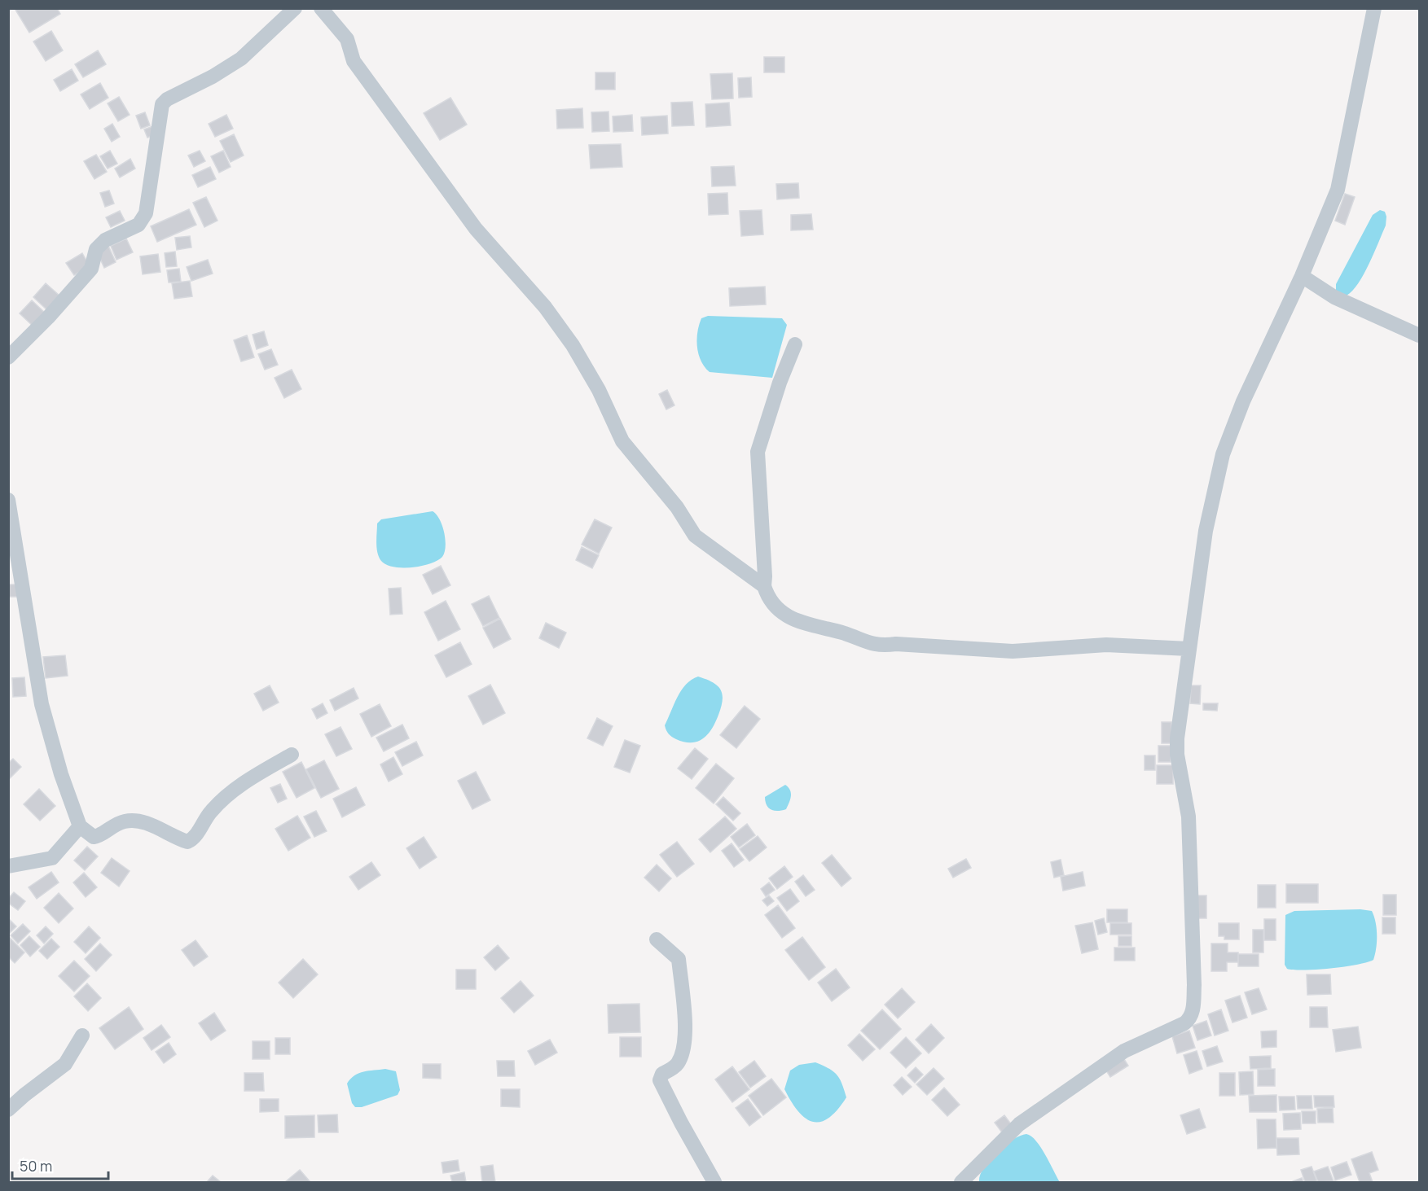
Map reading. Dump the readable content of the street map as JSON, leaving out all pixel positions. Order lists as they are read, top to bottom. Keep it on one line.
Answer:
{"scale_bar":"50 m"}
